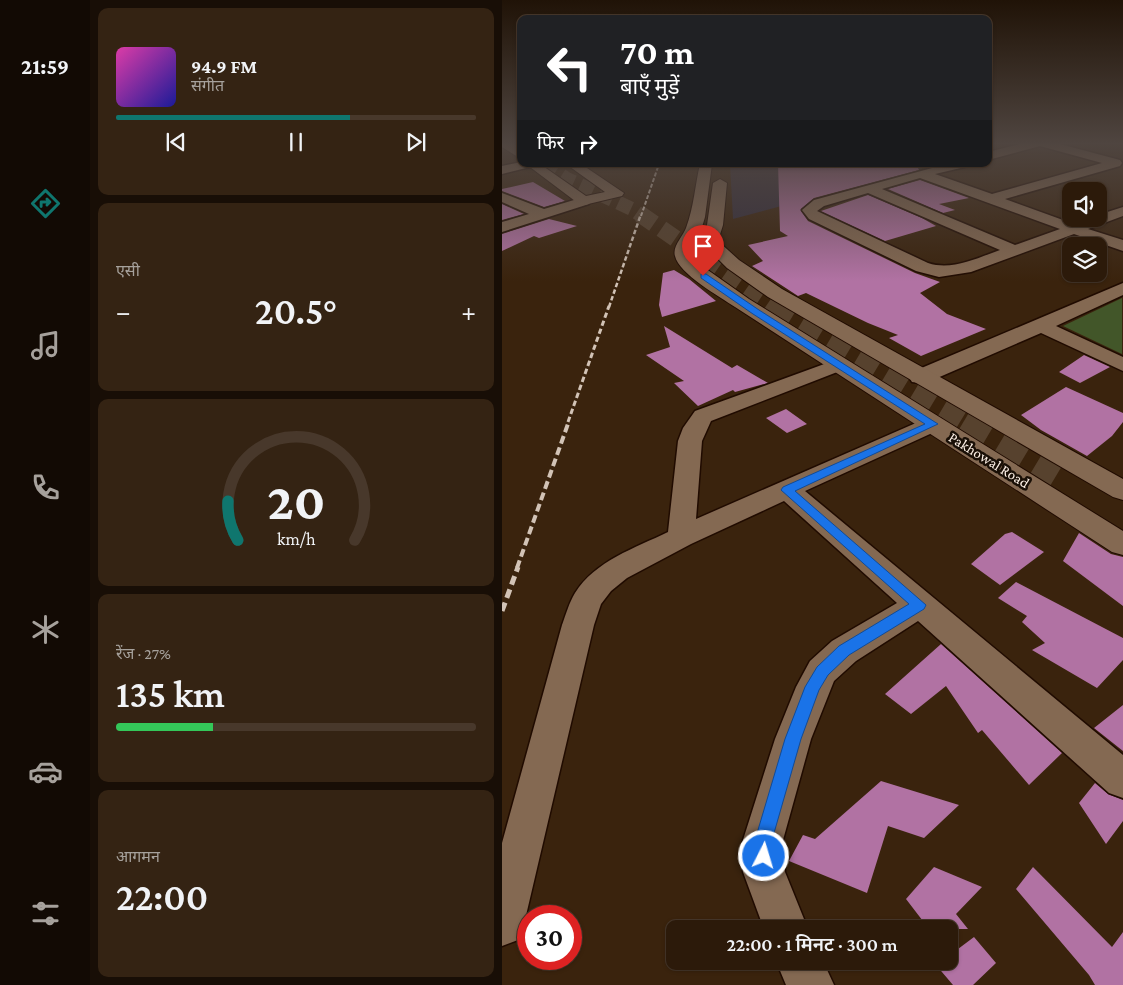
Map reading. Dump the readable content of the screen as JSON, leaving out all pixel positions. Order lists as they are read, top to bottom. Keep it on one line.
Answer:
{"streets":{"street":["Pakhowal Road"]},"page":{"tabs":"21:59","turn":["70 m","बाएँ मुड़ें"],"song":["94.9 FM","संगीत"],"then":"फिर","tile":["एसी",["रेंज · 27%","135 km"],["आगमन","22:00"]],"heat":["−","20.5°","+"],"limit":"30","trip":"22:00 · 1 मिनट · 300 m","gauge":["20","km/h"]}}
